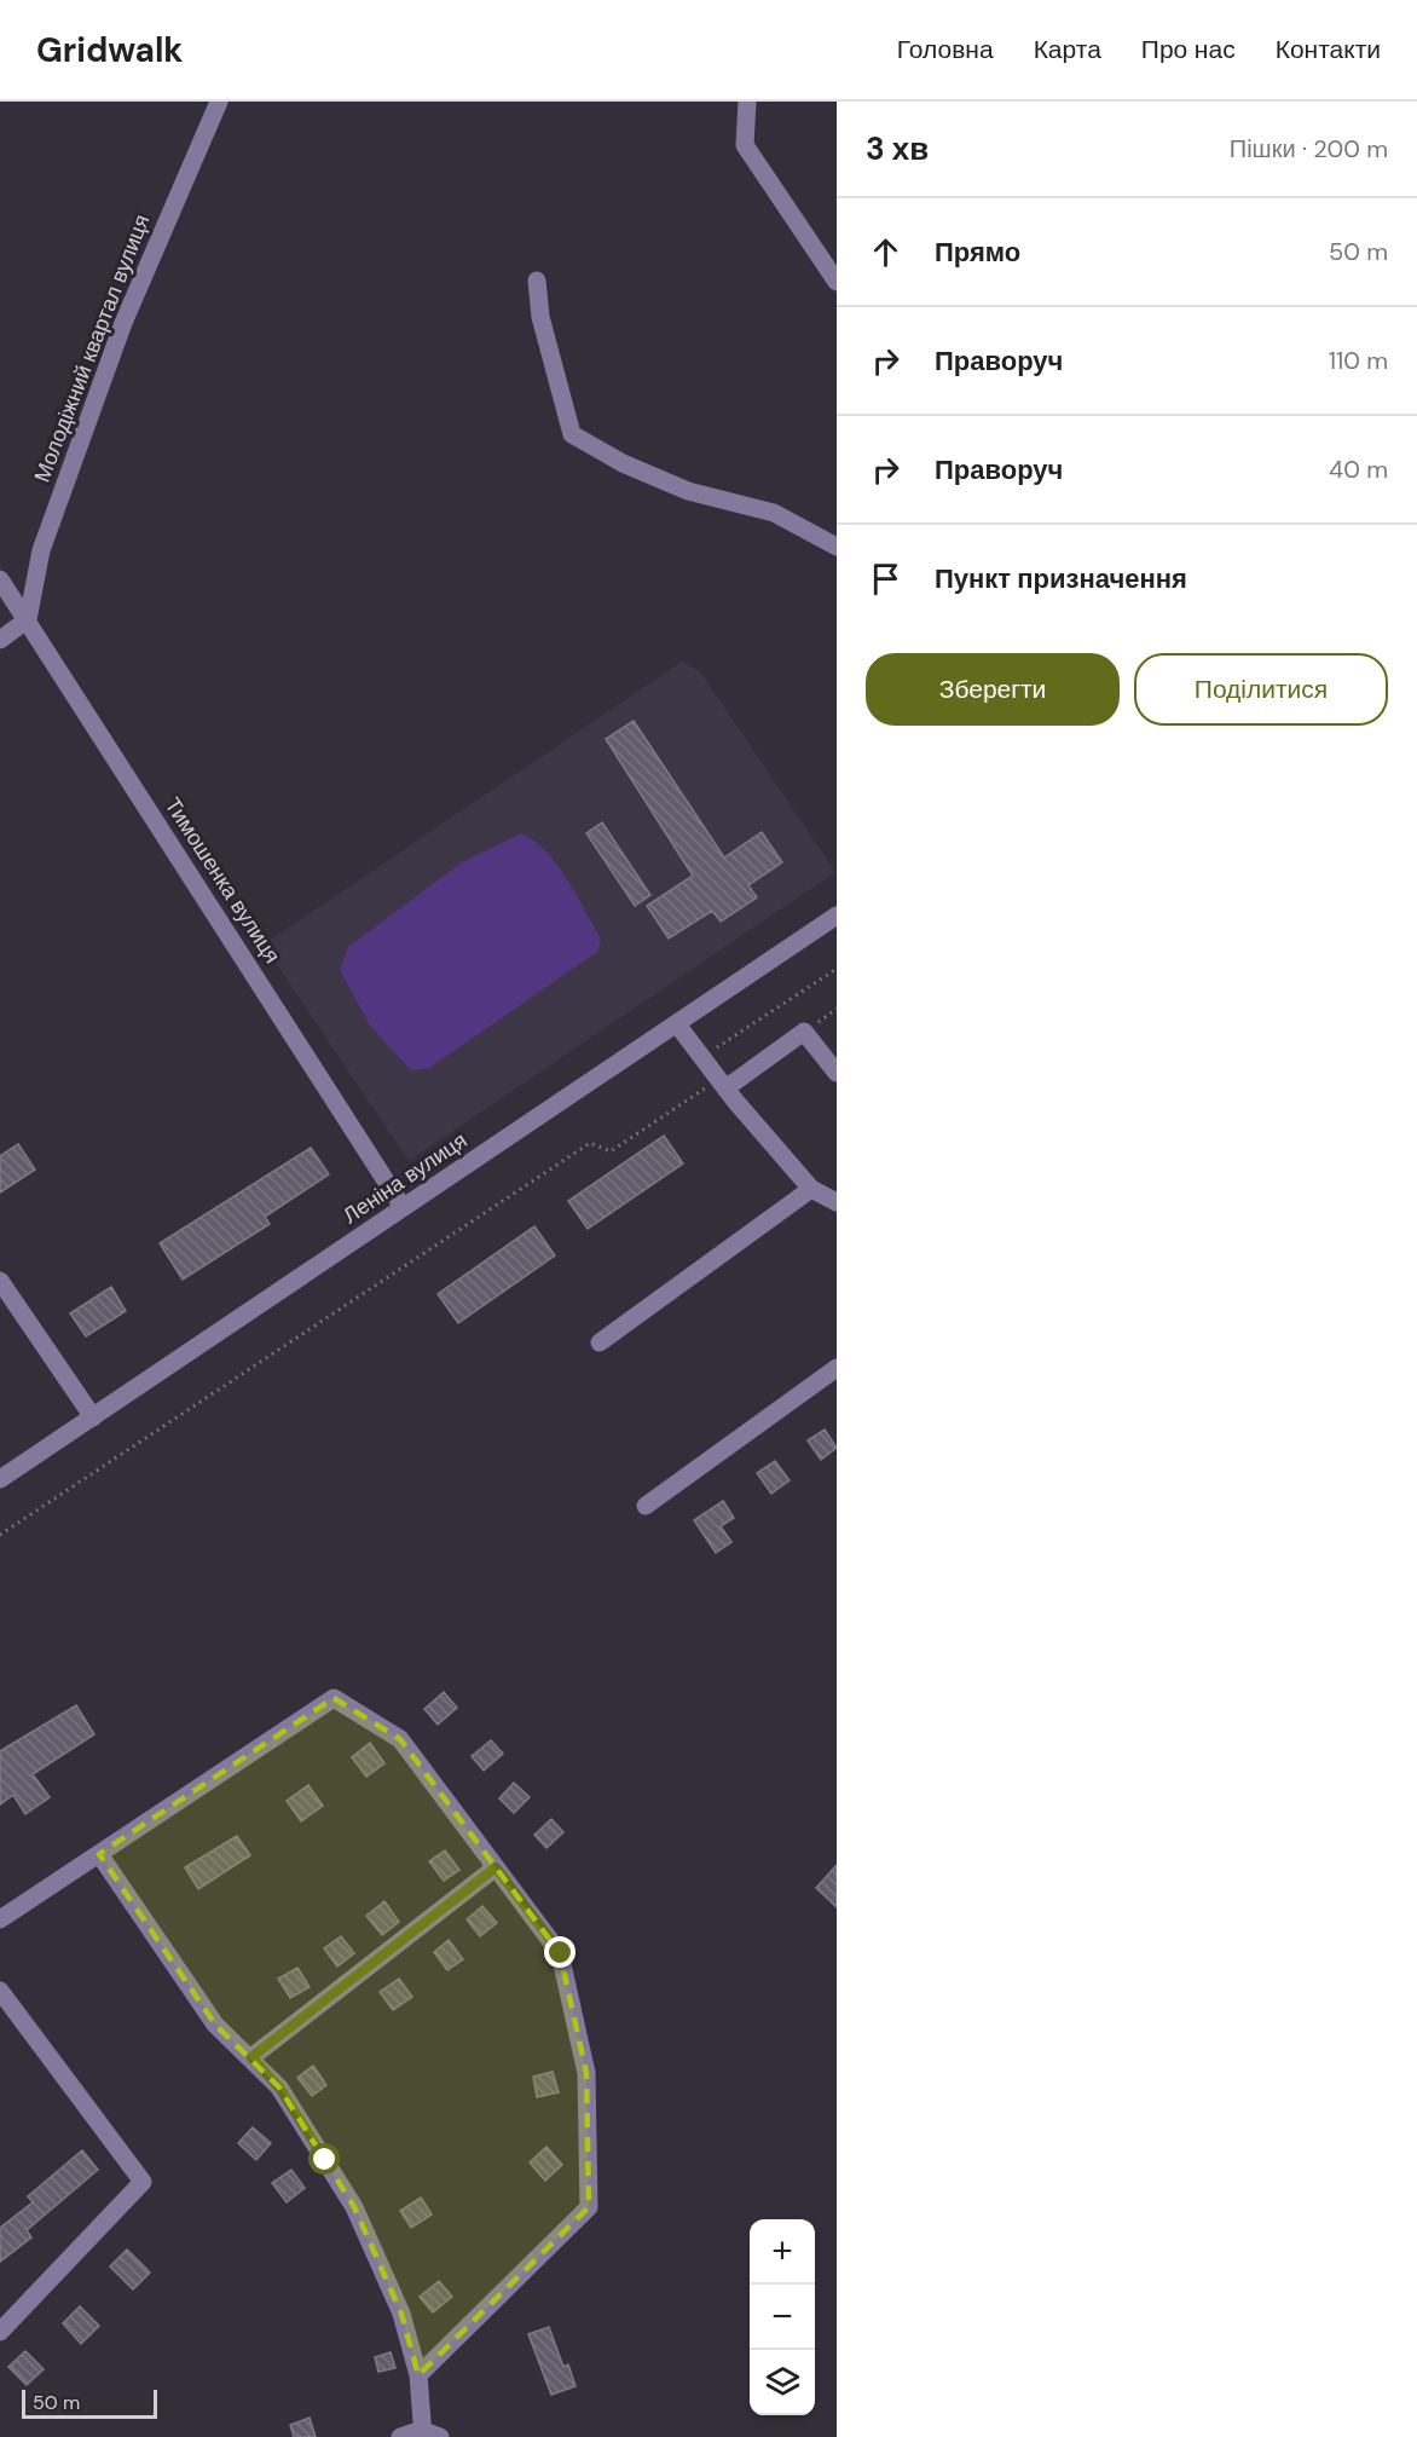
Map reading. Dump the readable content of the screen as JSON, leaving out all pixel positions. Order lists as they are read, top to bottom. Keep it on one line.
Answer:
{"streets":{"street":["Молодіжний квартал вулиця","Тимошенка вулиця","Леніна вулиця"]},"crossings":[["Молодіжний квартал вулиця","Тимошенка вулиця"],["Тимошенка вулиця","Леніна вулиця"]],"scale_bar":"50 m","page":{"header":"Gridwalk","nav":["Головна","Карта","Про нас","Контакти"],"heading":["3 хв","Пішки · 200 m"],"list":[["Прямо","50 m"],["Праворуч","110 m"],["Праворуч","40 m"],"Пункт призначення"],"buttons":["Зберегти","Поділитися"],"map_buttons":["+","−"],"scale":"50 m"}}
